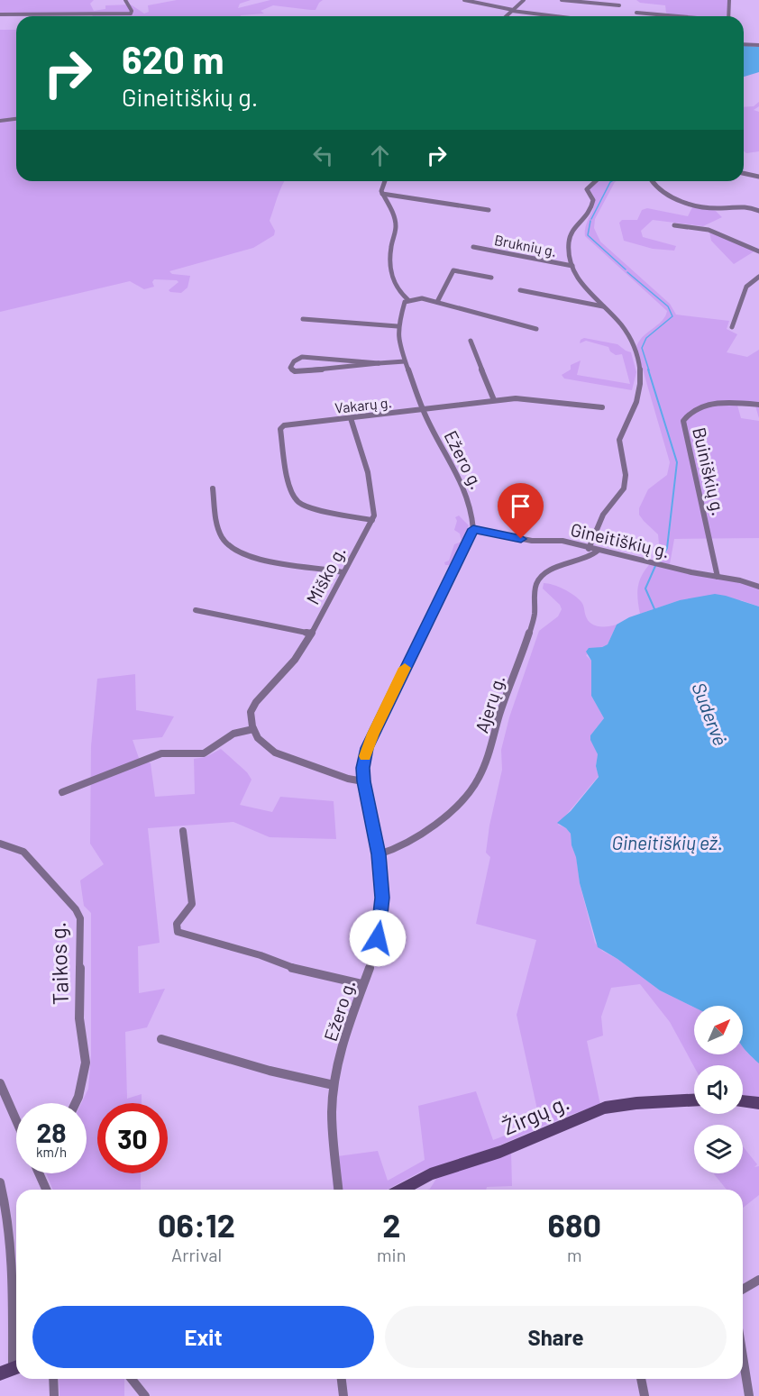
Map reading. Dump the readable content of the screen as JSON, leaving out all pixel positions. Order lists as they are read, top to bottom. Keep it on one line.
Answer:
{"streets":{"street":["Bruknių g.","Vakarų g.","Ežero g.","Buiniškių g.","Gineitiškių g.","Miško g.","Ajerų g.","Taikos g.","Žirgų g."]},"crossings":[["Vakarų g.","Ežero g."],["Vakarų g.","Miško g."],["Ežero g.","Gineitiškių g."],["Ežero g.","Ajerų g."],["Buiniškių g.","Gineitiškių g."],["Gineitiškių g.","Ajerų g."]],"water":["Sudervė","Gineitiškių ež."],"north":"top right","page":{"turn":["620 m","Gineitiškių g."],"speed":"28 km/h","limit":"30","eta":["06:12","Arrival","2","min","680","m"],"buttons":["Exit","Share"]}}
